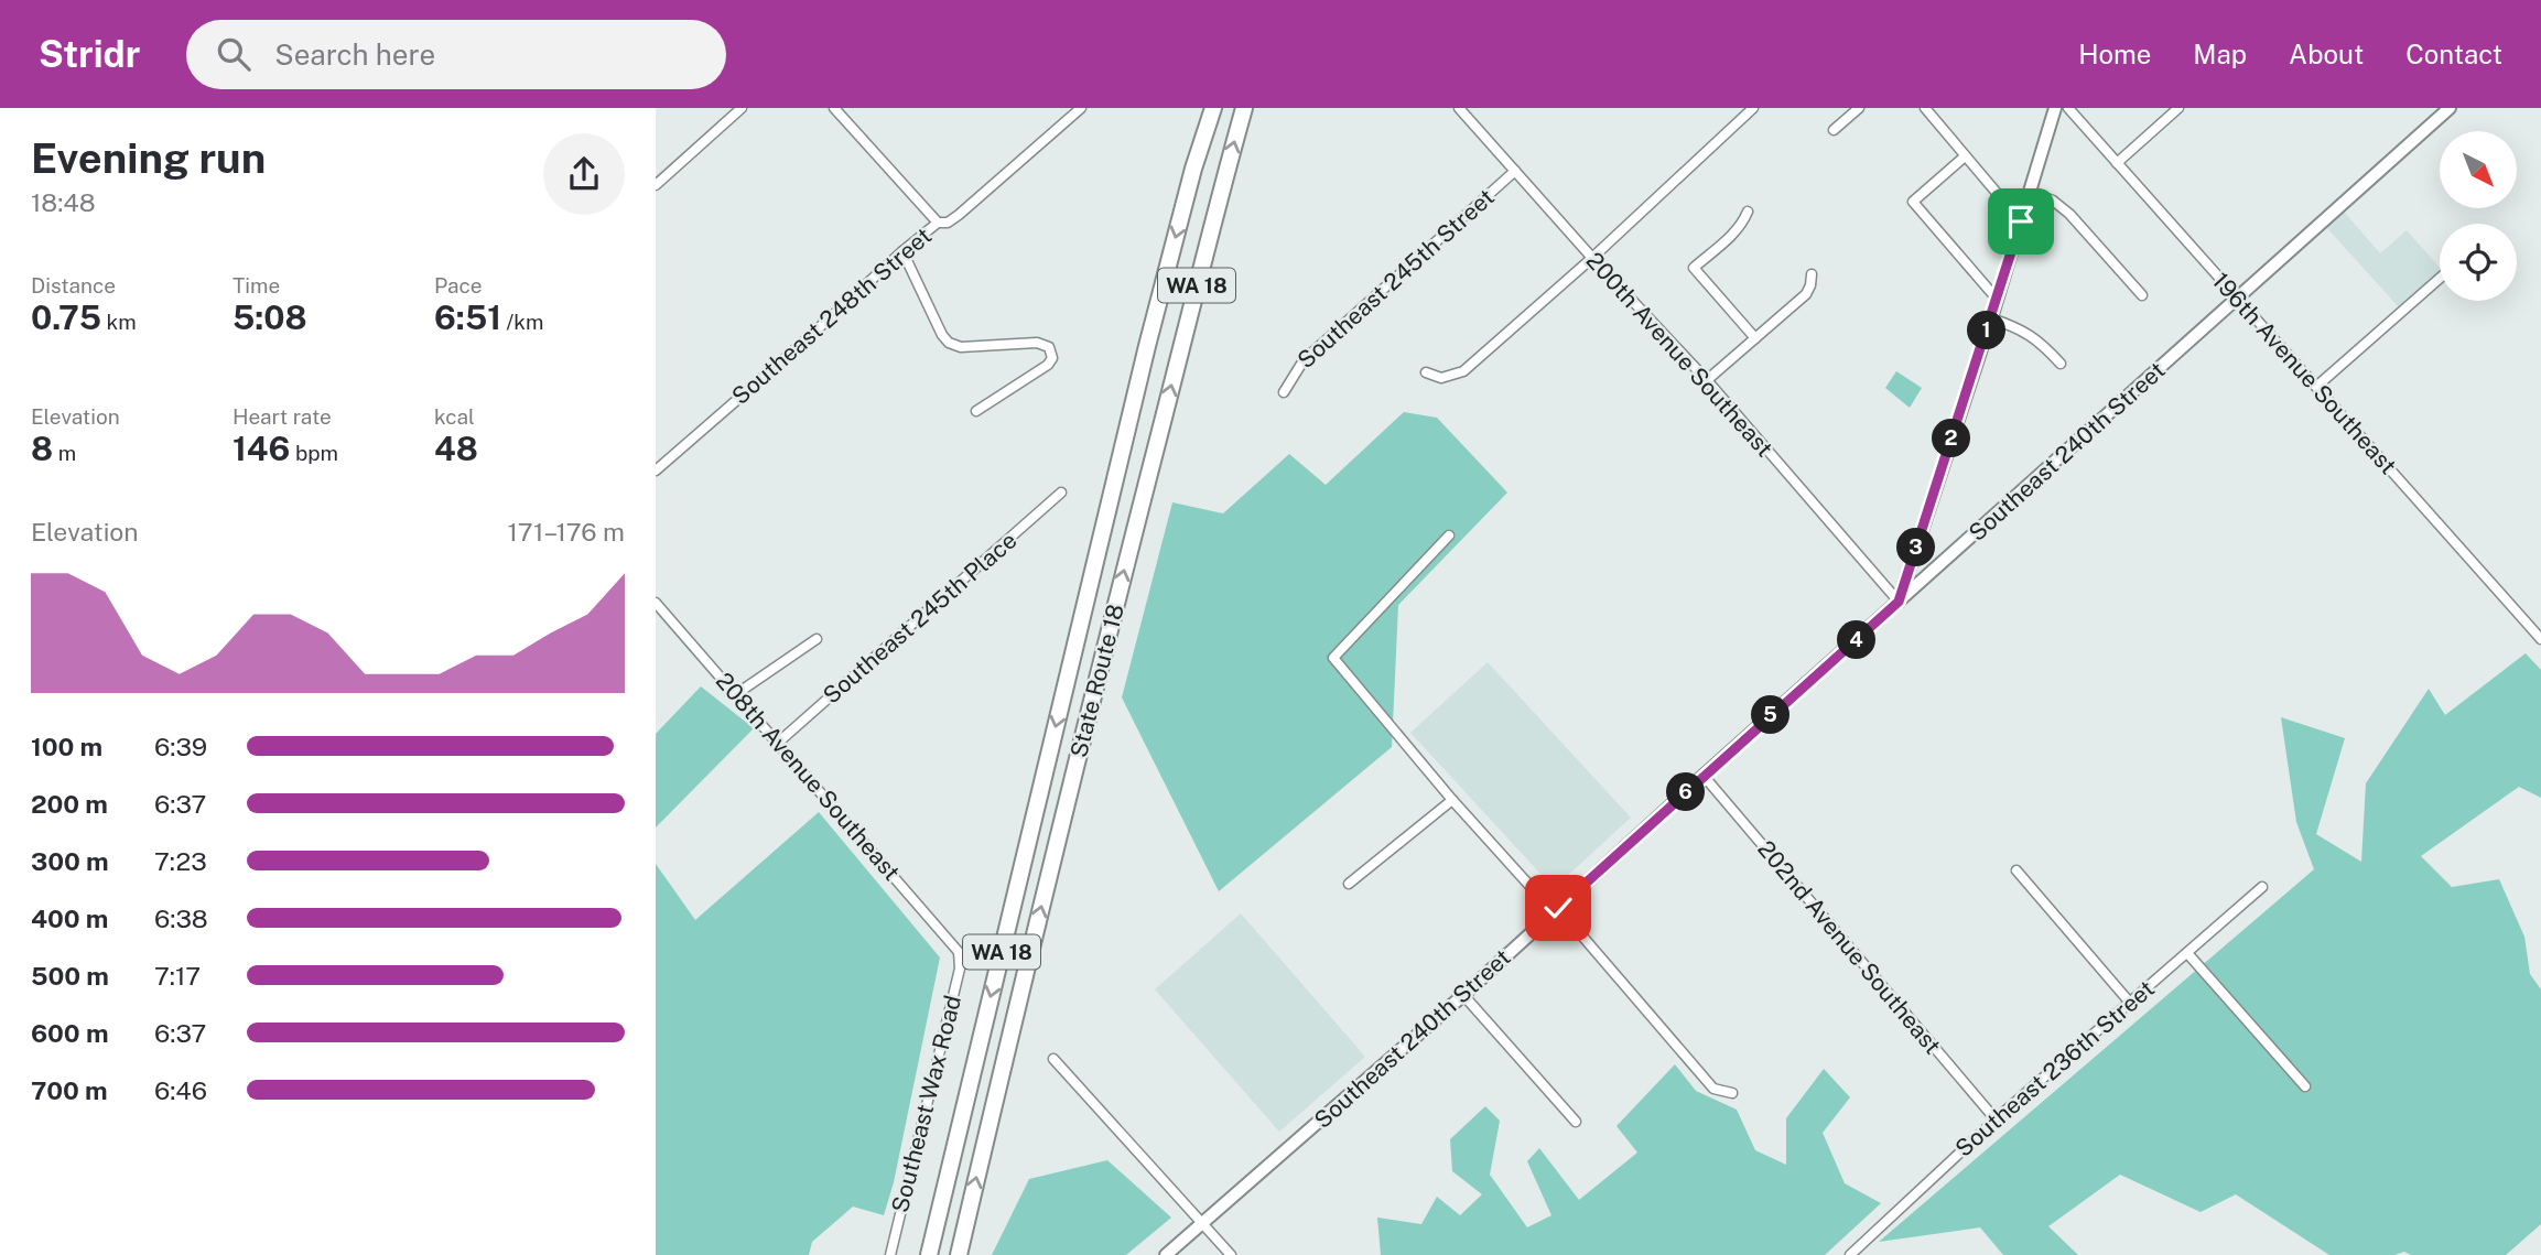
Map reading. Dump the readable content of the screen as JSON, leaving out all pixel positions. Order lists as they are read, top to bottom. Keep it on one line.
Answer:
{"streets":{"highway":["WA 18","State Route 18"],"main road":["Southeast 240th Street"],"street":["Southeast 245th Street","Southeast 248th Street","200th Avenue Southeast","196th Avenue Southeast","Southeast 245th Place","208th Avenue Southeast","202nd Avenue Southeast","Southeast 236th Street","Southeast Wax Road"]},"crossings":[["Southeast 245th Street","200th Avenue Southeast"],["200th Avenue Southeast","Southeast 240th Street"],["196th Avenue Southeast","Southeast 240th Street"],["Southeast 240th Street","202nd Avenue Southeast"],["Southeast 245th Place","208th Avenue Southeast"],["208th Avenue Southeast","Southeast Wax Road"],["202nd Avenue Southeast","Southeast 236th Street"]],"north":"bottom right","page":{"header":"Stridr","search":"Search here","nav":["Home","Map","About","Contact"],"heading":["Evening run","18:48"],"stats":[["Distance","0.75 km"],["Time","5:08"],["Pace","6:51 /km"],["Elevation","8 m"],["Heart rate","146 bpm"],["kcal","48"]],"pins":["1","2","3","4","5","6"],"chart":["Elevation","171–176 m"],"list":[{"name":"100 m","note":"6:39"},{"name":"200 m","note":"6:37"},{"name":"300 m","note":"7:23"},{"name":"400 m","note":"6:38"},{"name":"500 m","note":"7:17"},{"name":"600 m","note":"6:37"},{"name":"700 m","note":"6:46"}]}}
